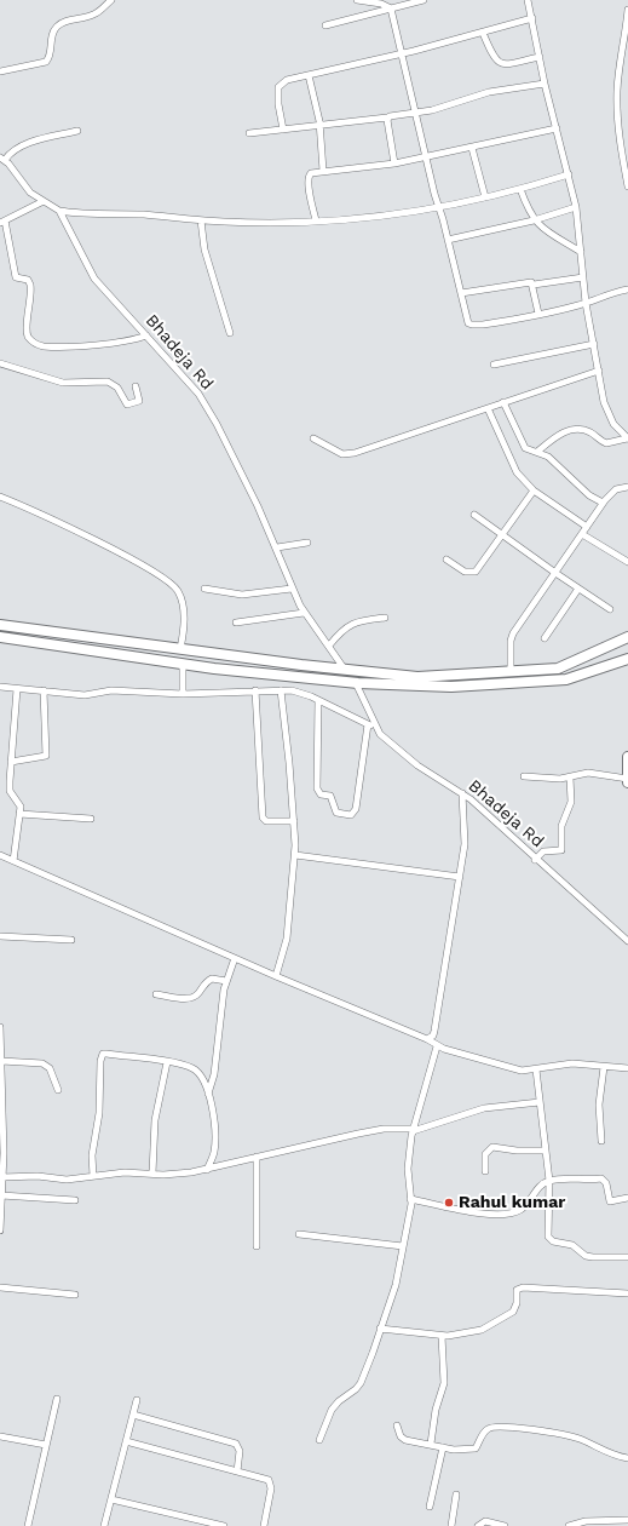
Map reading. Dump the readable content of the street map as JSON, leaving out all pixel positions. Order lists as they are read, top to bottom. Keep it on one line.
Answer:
{"streets":{"street":["Bhadeja Rd"]},"places":["Rahul kumar"]}
